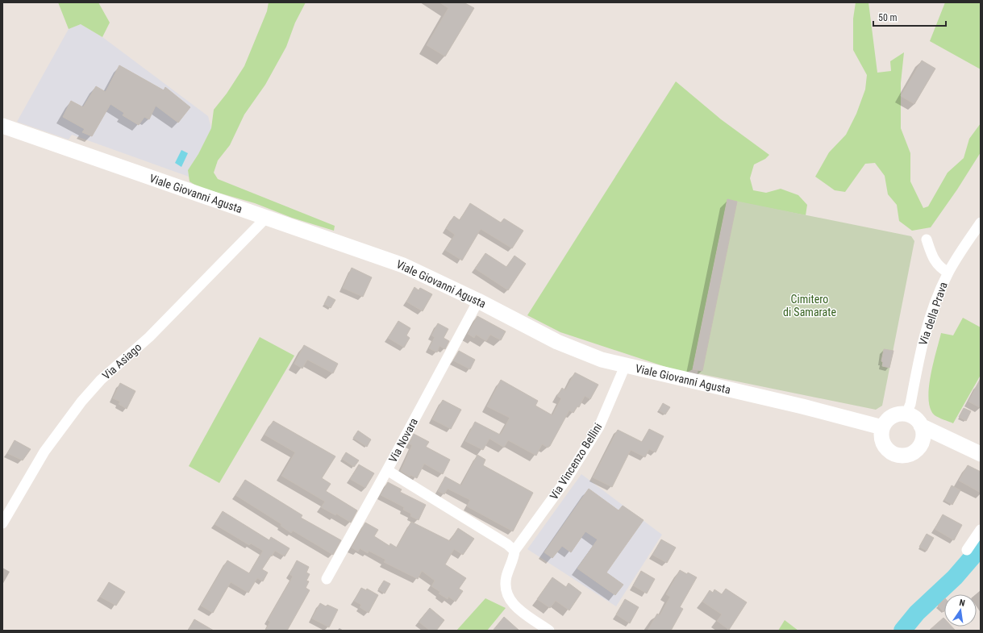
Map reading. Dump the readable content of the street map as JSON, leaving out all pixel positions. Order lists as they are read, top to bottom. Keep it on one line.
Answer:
{"streets":{"street":["Viale Giovanni Agusta","Via della Prava","Via Asiago","Via Novara","Via Vincenzo Bellini"]},"crossings":[["Viale Giovanni Agusta","Via della Prava"],["Viale Giovanni Agusta","Via Asiago"],["Viale Giovanni Agusta","Via Novara"],["Viale Giovanni Agusta","Via Vincenzo Bellini"]],"parks":["Cimitero di Samarate"],"scale_bar":"50 m","north":"top"}
